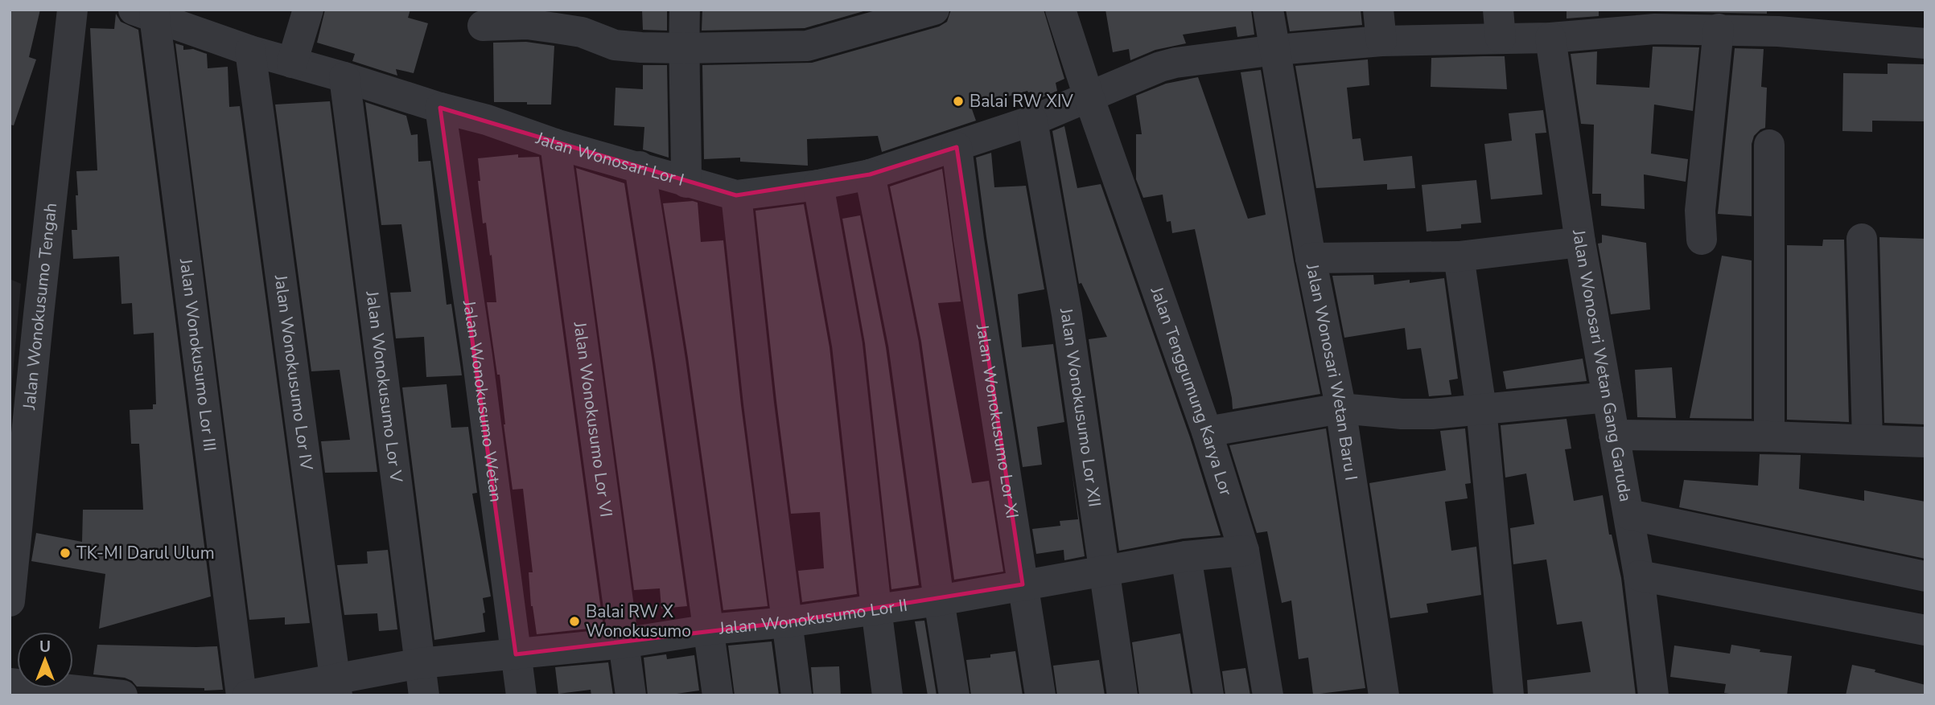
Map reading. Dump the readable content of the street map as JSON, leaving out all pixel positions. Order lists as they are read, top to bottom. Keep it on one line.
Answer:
{"streets":{"street":["Jalan Wonosari Lor I","Jalan Wonokusumo Tengah","Jalan Wonokusumo Lor III","Jalan Wonosari Wetan Gang Garuda","Jalan Wonosari Wetan Baru I","Jalan Wonokusumo Lor IV","Jalan Wonokusumo Lor V","Jalan Tenggumung Karya Lor","Jalan Wonokusumo Wetan","Jalan Wonokusumo Lor XII","Jalan Wonokusumo Lor VI","Jalan Wonokusumo Lor XI","Jalan Wonokusumo Lor II"]},"crossings":[["Jalan Wonosari Lor I","Jalan Wonokusumo Lor III"],["Jalan Wonosari Lor I","Jalan Wonosari Wetan Gang Garuda"],["Jalan Wonosari Lor I","Jalan Wonosari Wetan Baru I"],["Jalan Wonosari Lor I","Jalan Wonokusumo Lor IV"],["Jalan Wonosari Lor I","Jalan Wonokusumo Lor V"],["Jalan Wonosari Lor I","Jalan Tenggumung Karya Lor"],["Jalan Wonosari Lor I","Jalan Wonokusumo Wetan"],["Jalan Wonosari Lor I","Jalan Wonokusumo Lor XII"],["Jalan Wonosari Lor I","Jalan Wonokusumo Lor VI"],["Jalan Wonosari Lor I","Jalan Wonokusumo Lor XI"],["Jalan Wonokusumo Lor IV","Jalan Wonokusumo Lor II"],["Jalan Wonokusumo Lor V","Jalan Wonokusumo Lor II"],["Jalan Tenggumung Karya Lor","Jalan Wonokusumo Lor II"],["Jalan Wonokusumo Wetan","Jalan Wonokusumo Lor II"],["Jalan Wonokusumo Lor XII","Jalan Wonokusumo Lor II"],["Jalan Wonokusumo Lor VI","Jalan Wonokusumo Lor II"],["Jalan Wonokusumo Lor XI","Jalan Wonokusumo Lor II"]],"places":["Balai RW XIV","TK-MI Darul Ulum","Balai RW X Wonokusumo"],"north":"top"}
